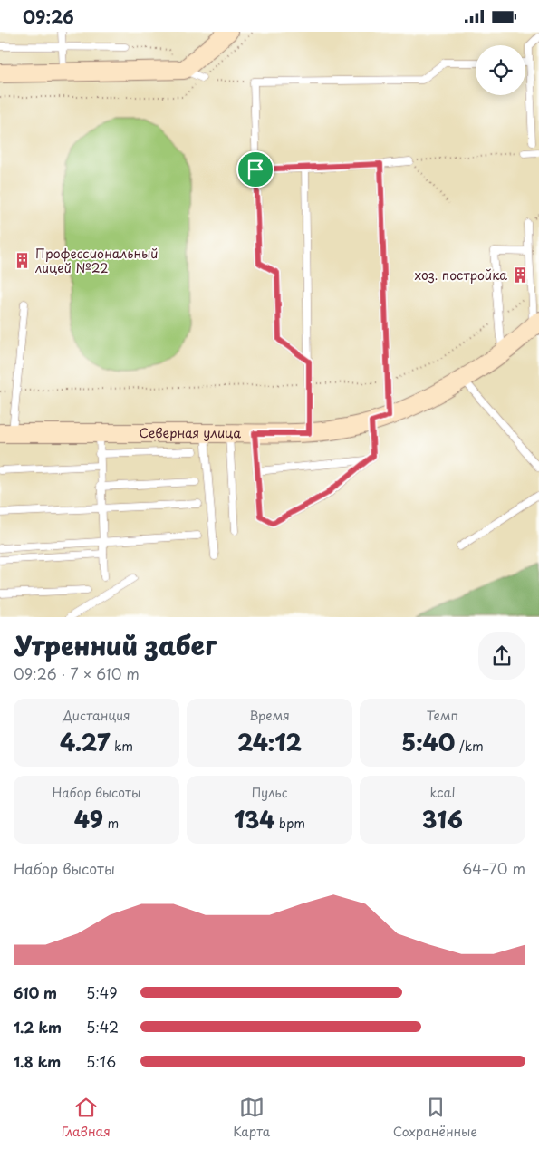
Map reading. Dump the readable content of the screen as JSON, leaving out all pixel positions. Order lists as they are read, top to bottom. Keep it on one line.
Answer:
{"streets":{"street":["Северная улица"]},"places":{"building":["Профессиональный лицей №22","хоз. постройка"]},"page":{"status":"09:26","heading":["Утренний забег","09:26 · 7 × 610 m"],"stats":[["Дистанция","4.27 km"],["Время","24:12"],["Темп","5:40 /km"],["Набор высоты","49 m"],["Пульс","134 bpm"],["kcal","316"]],"chart":["Набор высоты","64–70 m"],"list":[{"name":"610 m","note":"5:49"},{"name":"1.2 km","note":"5:42"},{"name":"1.8 km","note":"5:16"}],"tabs":["Главная","Карта","Сохранённые"]}}
